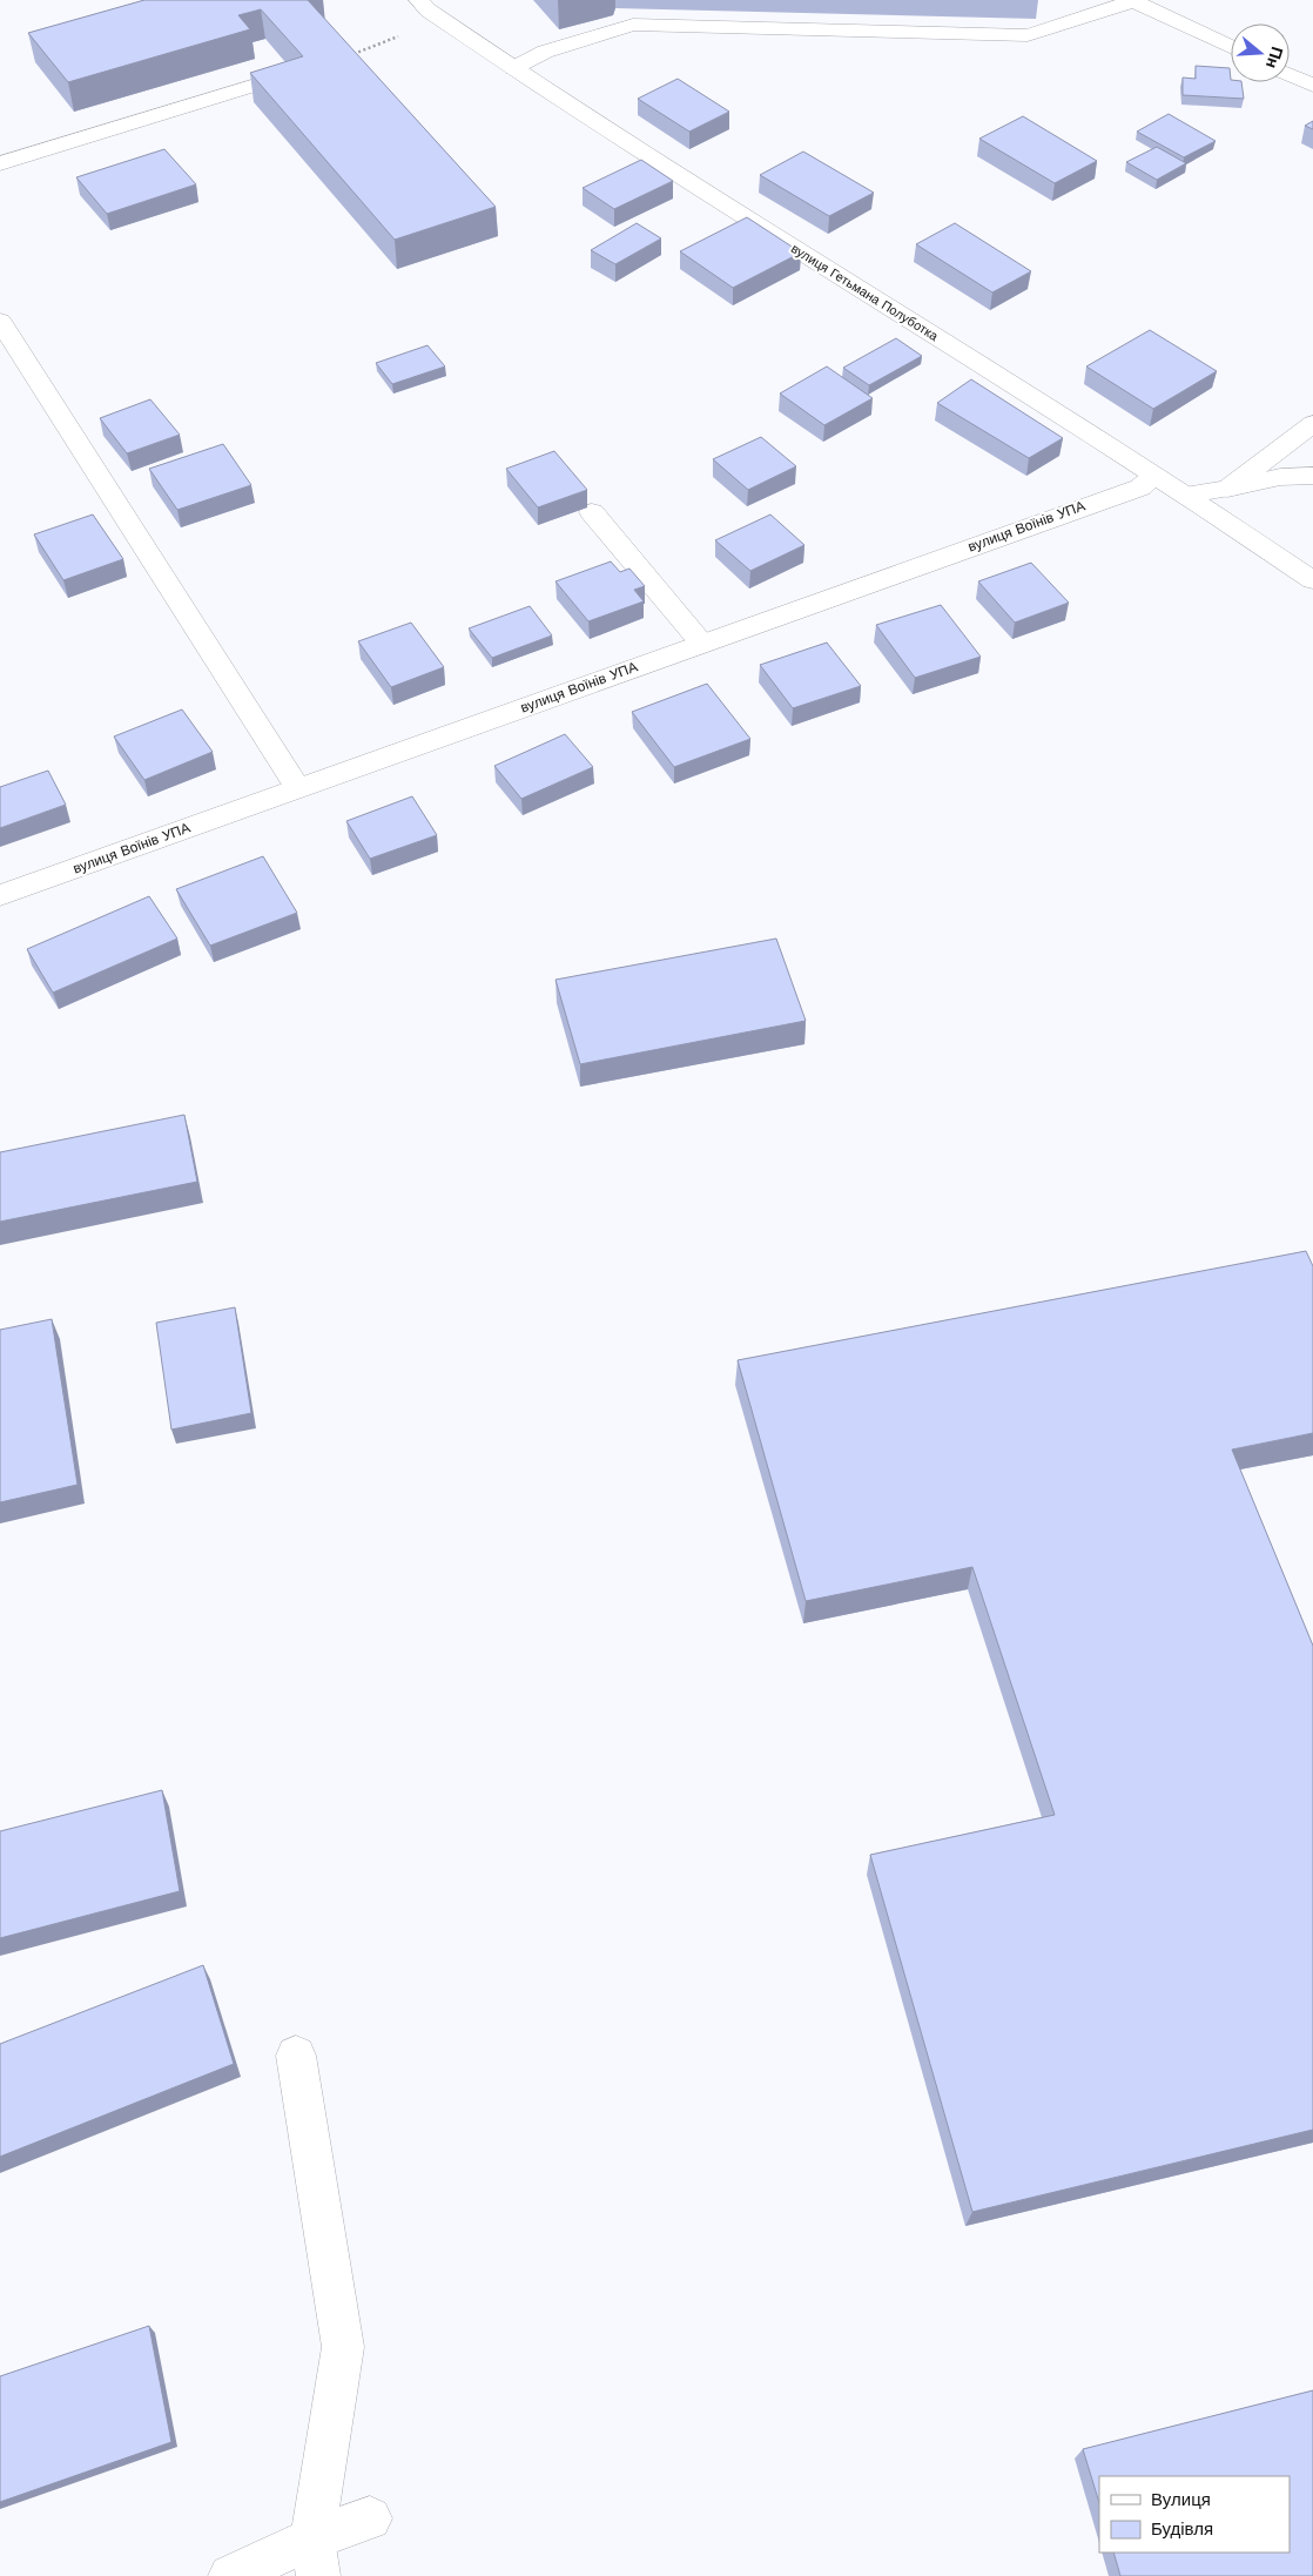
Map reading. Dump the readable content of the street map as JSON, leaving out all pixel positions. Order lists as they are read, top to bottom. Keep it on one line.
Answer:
{"streets":{"street":["вулиця Гетьмана Полуботка","вулиця Воїнів УПА"]},"crossings":[["вулиця Гетьмана Полуботка","вулиця Воїнів УПА"]],"legend":["Вулиця","Будівля"],"north":"right"}
